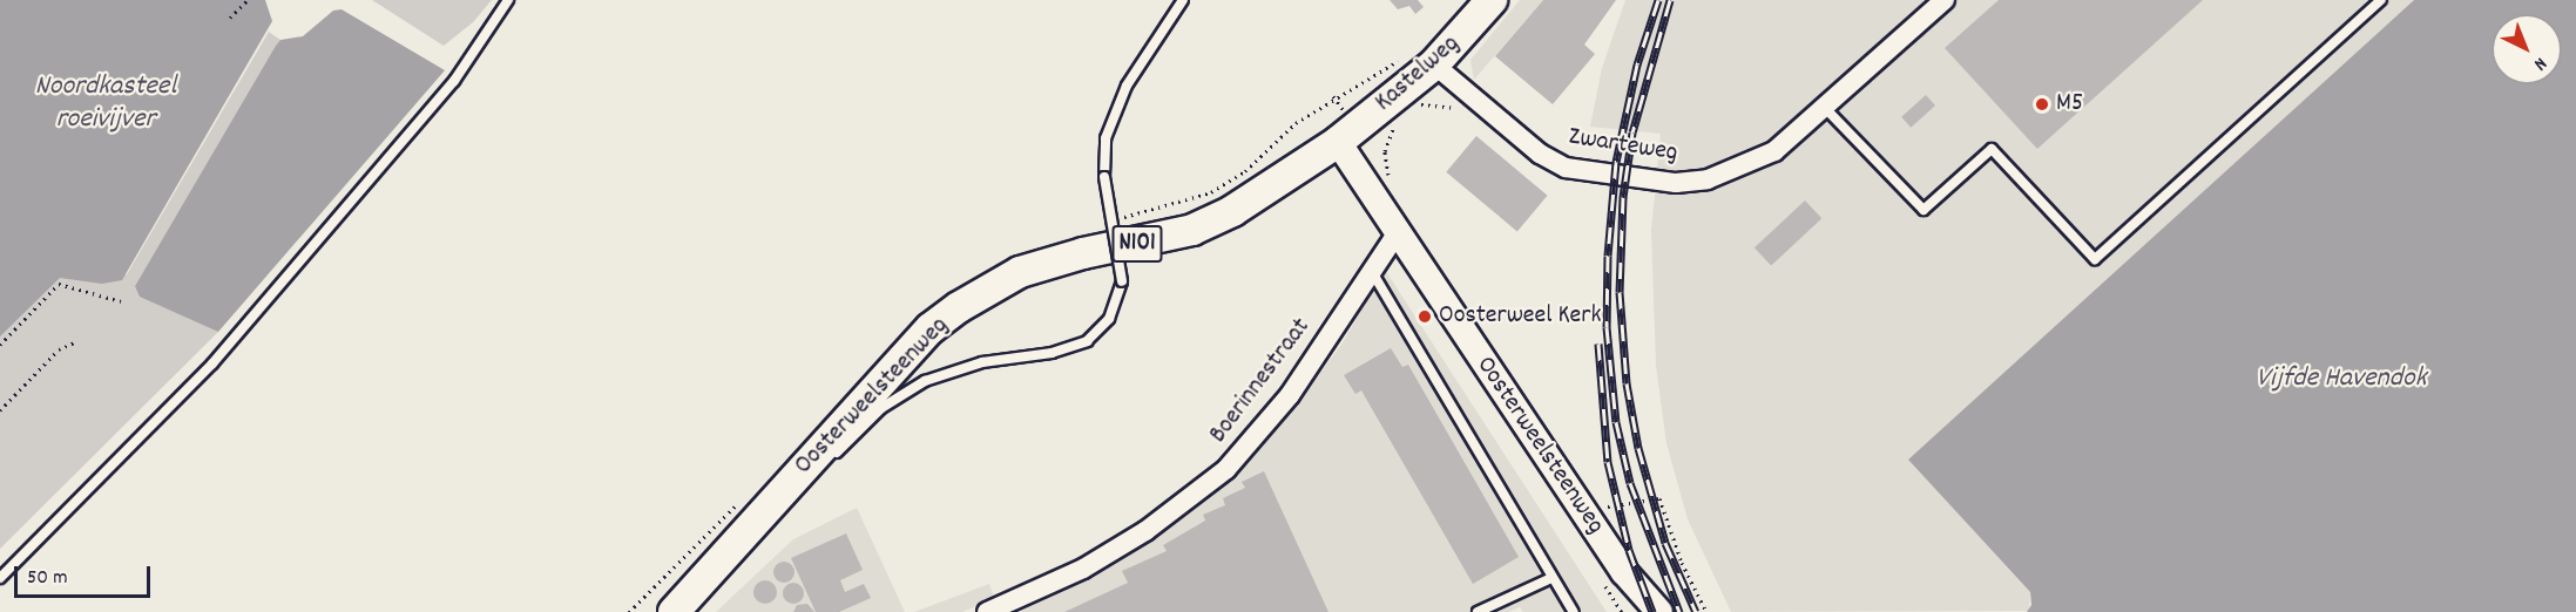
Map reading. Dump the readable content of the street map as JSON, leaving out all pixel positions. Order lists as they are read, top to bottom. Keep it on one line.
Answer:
{"streets":{"main road":["Kastelweg","N101","Oosterweelsteenweg"],"street":["Zwarteweg","Boerinnestraat"]},"crossings":[["Kastelweg","Zwarteweg"],["Kastelweg","Oosterweelsteenweg"],["Boerinnestraat","Oosterweelsteenweg"]],"water":["Noordkasteel roeivijver","Vijfde Havendok"],"places":["M5","Oosterweel Kerk"],"scale_bar":"50 m","north":"bottom right"}
